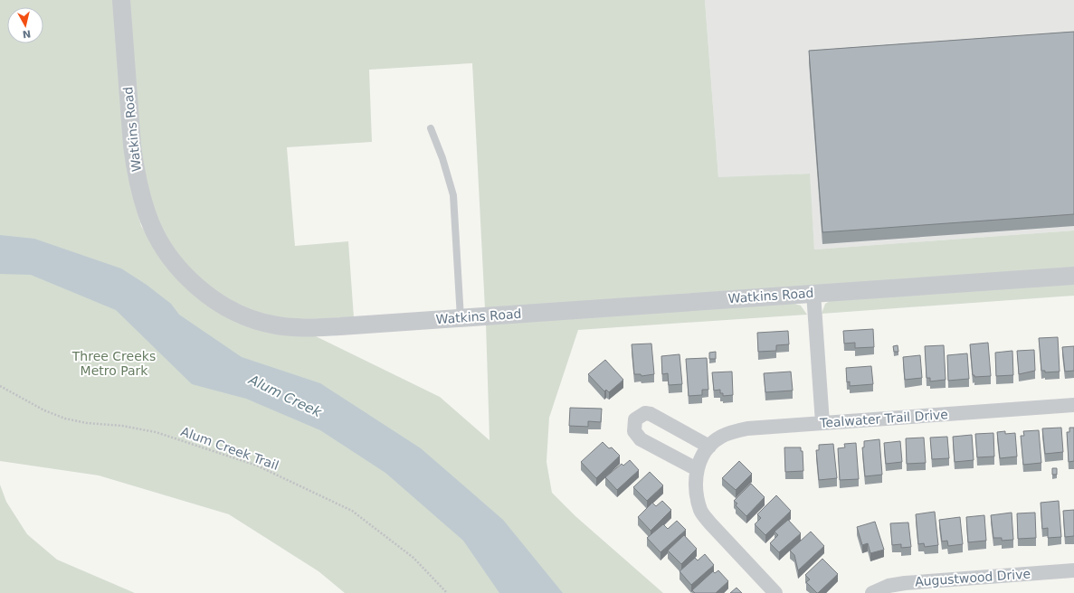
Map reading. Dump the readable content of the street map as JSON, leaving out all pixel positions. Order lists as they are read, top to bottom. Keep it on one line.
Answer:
{"streets":{"street":["Watkins Road","Tealwater Trail Drive","Augustwood Drive"],"path":["Alum Creek Trail"]},"water":["Alum Creek"],"parks":["Three Creeks Metro Park"],"north":"bottom"}
